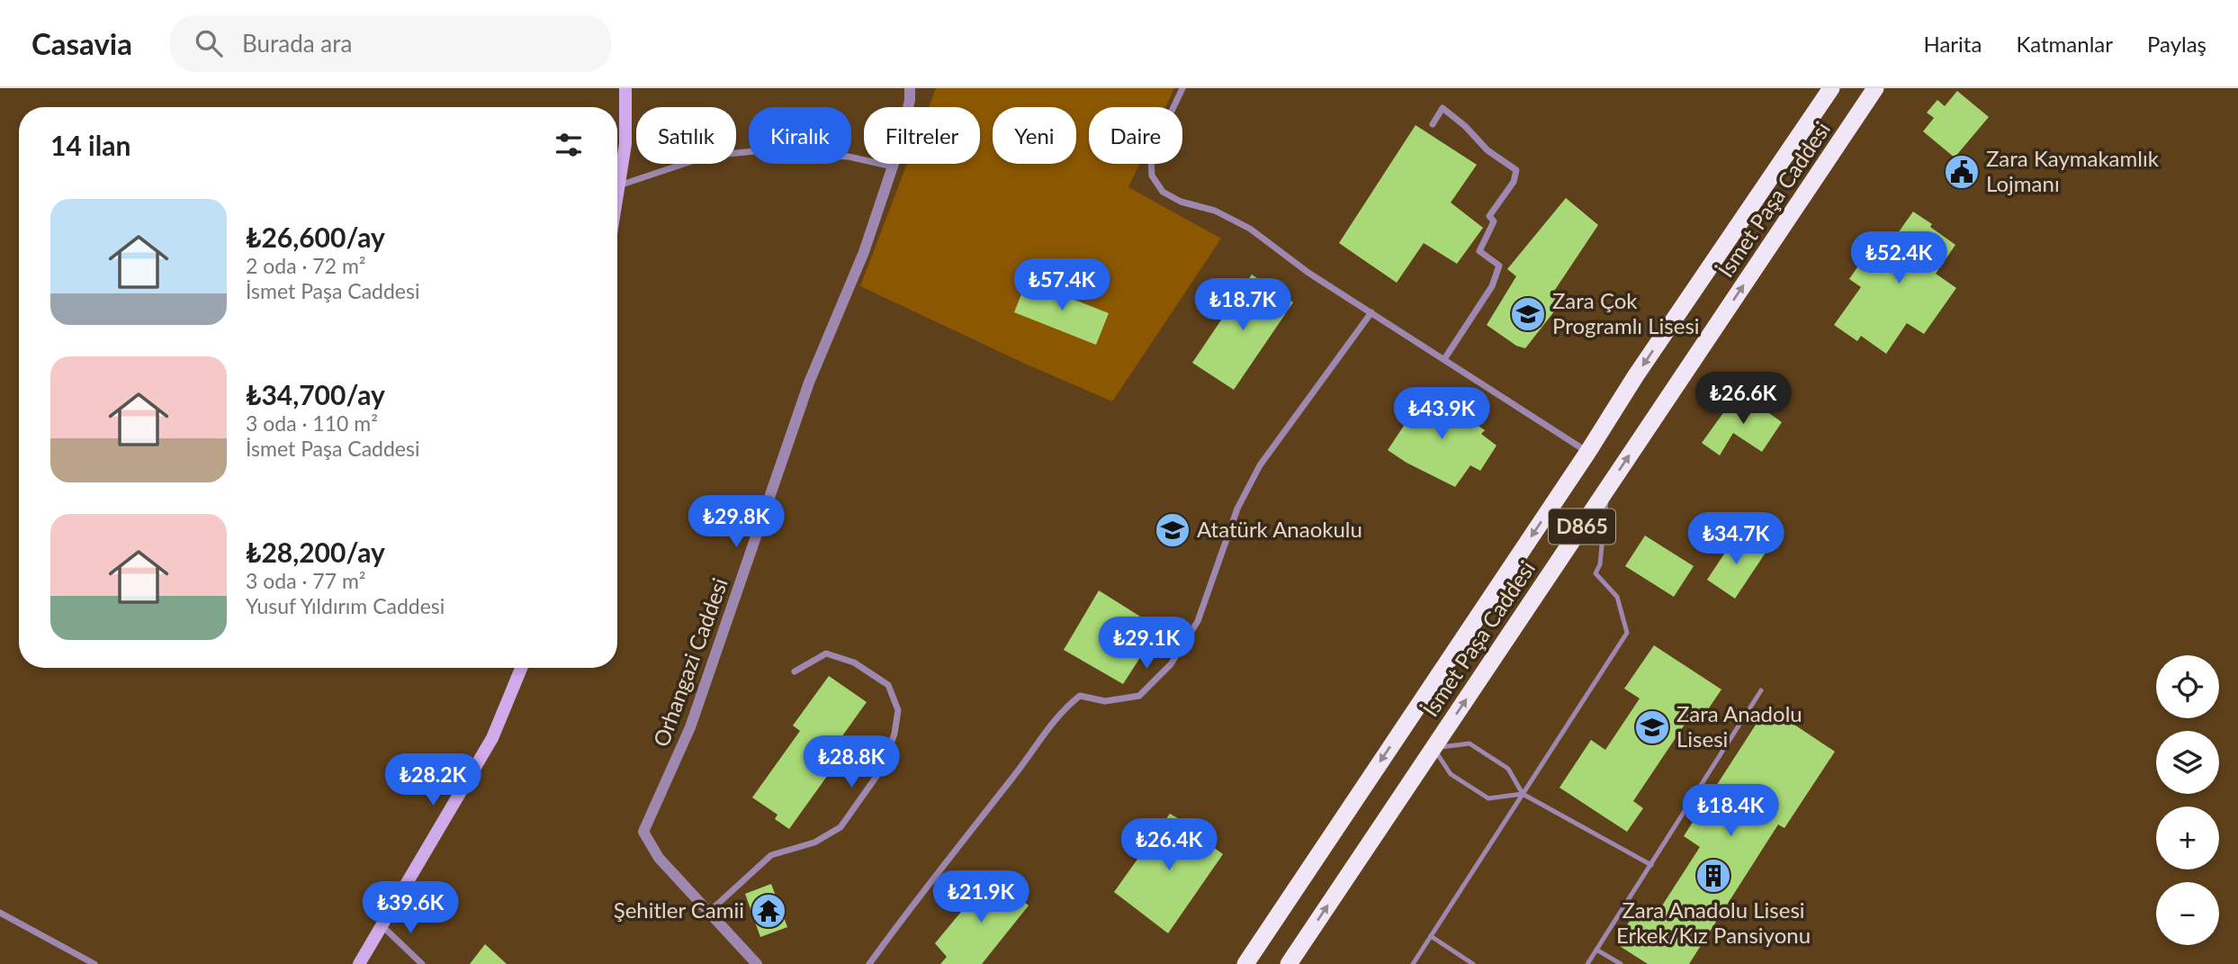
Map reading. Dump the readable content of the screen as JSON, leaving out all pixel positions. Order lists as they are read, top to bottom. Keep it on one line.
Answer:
{"streets":{"highway":["İsmet Paşa Caddesi","D865"],"street":["Orhangazi Caddesi"]},"places":{"public building":["Zara Kaymakamlık Lojmanı"],"school or university":["Zara Çok Programlı Lisesi","Atatürk Anaokulu","Zara Anadolu Lisesi"],"building":["Zara Anadolu Lisesi Erkek/Kız Pansiyonu"],"temple":["Şehitler Camii"]},"page":{"header":"Casavia","search":"Burada ara","nav":["Harita","Katmanlar","Paylaş"],"chip":["Satılık","Kiralık","Filtreler","Yeni","Daire"],"heading":"14 ilan","list":[{"name":"₺26,600/ay","note":"2 oda · 72 m² · İsmet Paşa Caddesi"},{"name":"₺34,700/ay","note":"3 oda · 110 m² · İsmet Paşa Caddesi"},{"name":"₺28,200/ay","note":"3 oda · 77 m² · Yusuf Yıldırım Caddesi"}],"price":["₺52.4K","₺57.4K","₺18.7K","₺26.6K","₺43.9K","₺29.8K","₺34.7K","₺29.1K","₺28.8K","₺28.2K","₺18.4K","₺26.4K","₺21.9K","₺39.6K"],"map_buttons":["+","−"]}}
